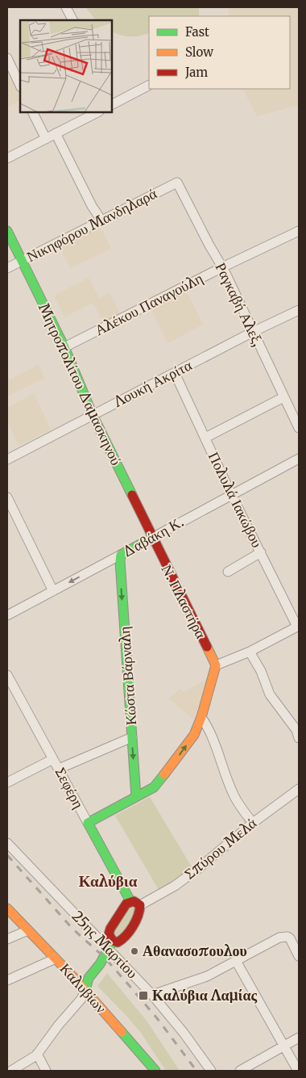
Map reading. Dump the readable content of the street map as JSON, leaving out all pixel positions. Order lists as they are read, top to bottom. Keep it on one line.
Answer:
{"streets":{"street":["Νικηφόρου Μανδηλαρά","Αλέκου Παναγούλη","Ραγκαβή Αλεξ,","Λουκή Ακρίτα","Μητροπολίτου Δαμασκηνού","Πολυλά Ιακώβου","Δαβάκη Κ.","Ν. Πλαστήρα","Κώστα Βάρναλη","Σεφέρη","Σπύρου Μελά","25ης Μαρτίου","Καλυβίων"]},"crossings":[["Νικηφόρου Μανδηλαρά","Ραγκαβή Αλεξ,"],["Νικηφόρου Μανδηλαρά","Μητροπολίτου Δαμασκηνού"],["Αλέκου Παναγούλη","Ραγκαβή Αλεξ,"],["Αλέκου Παναγούλη","Μητροπολίτου Δαμασκηνού"],["Ραγκαβή Αλεξ,","Λουκή Ακρίτα"],["Λουκή Ακρίτα","Μητροπολίτου Δαμασκηνού"],["Λουκή Ακρίτα","Πολυλά Ιακώβου"],["Μητροπολίτου Δαμασκηνού","Δαβάκη Κ."],["Μητροπολίτου Δαμασκηνού","Ν. Πλαστήρα"],["Πολυλά Ιακώβου","Δαβάκη Κ."],["Δαβάκη Κ.","Ν. Πλαστήρα"],["Δαβάκη Κ.","Κώστα Βάρναλη"]],"districts":["Καλύβια"],"places":{"other":["Αθανασοπουλου"],"transit":["Καλύβια Λαμίας"]},"legend":["Fast","Slow","Jam"]}
